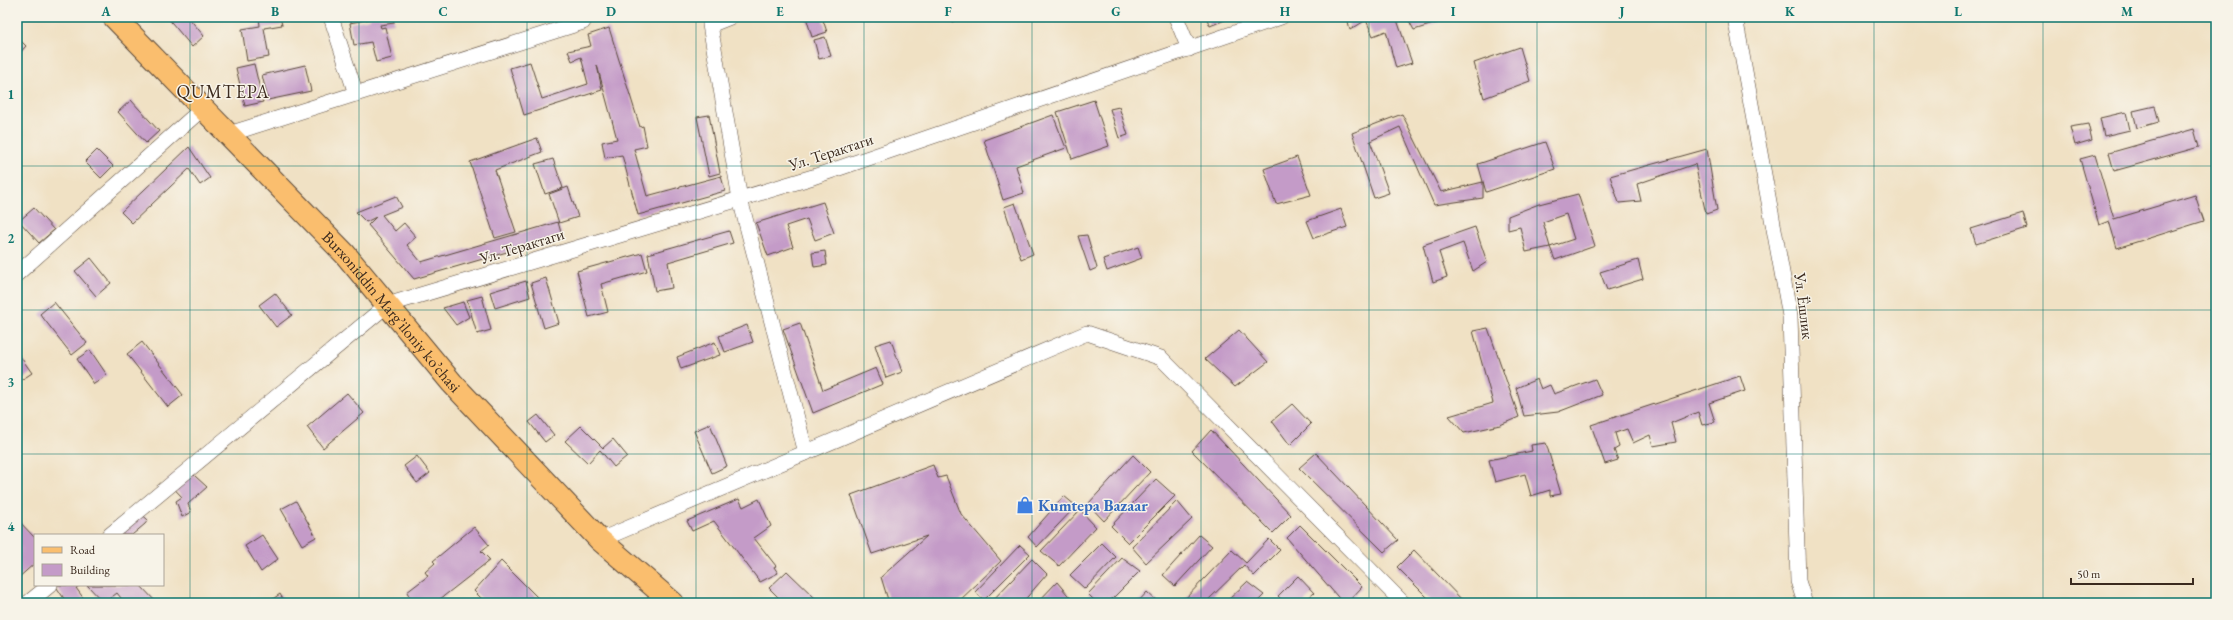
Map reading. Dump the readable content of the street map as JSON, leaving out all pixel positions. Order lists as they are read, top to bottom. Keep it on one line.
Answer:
{"streets":{"main road":["Burxoniddin Marg’iloniy ko’chasi"],"street":["Ул. Терактаги","Ул. Ёшлик"]},"crossings":[["Ул. Терактаги","Burxoniddin Marg’iloniy ko’chasi"]],"districts":["QUMTEPA"],"places":{"shop":["Kumtepa Bazaar"]},"legend":["Road","Building"],"scale_bar":"50 m","grid":{"columns":["A","B","C","D","E","F","G","H","I","J","K","L","M"],"rows":["1","2","3","4"]}}
